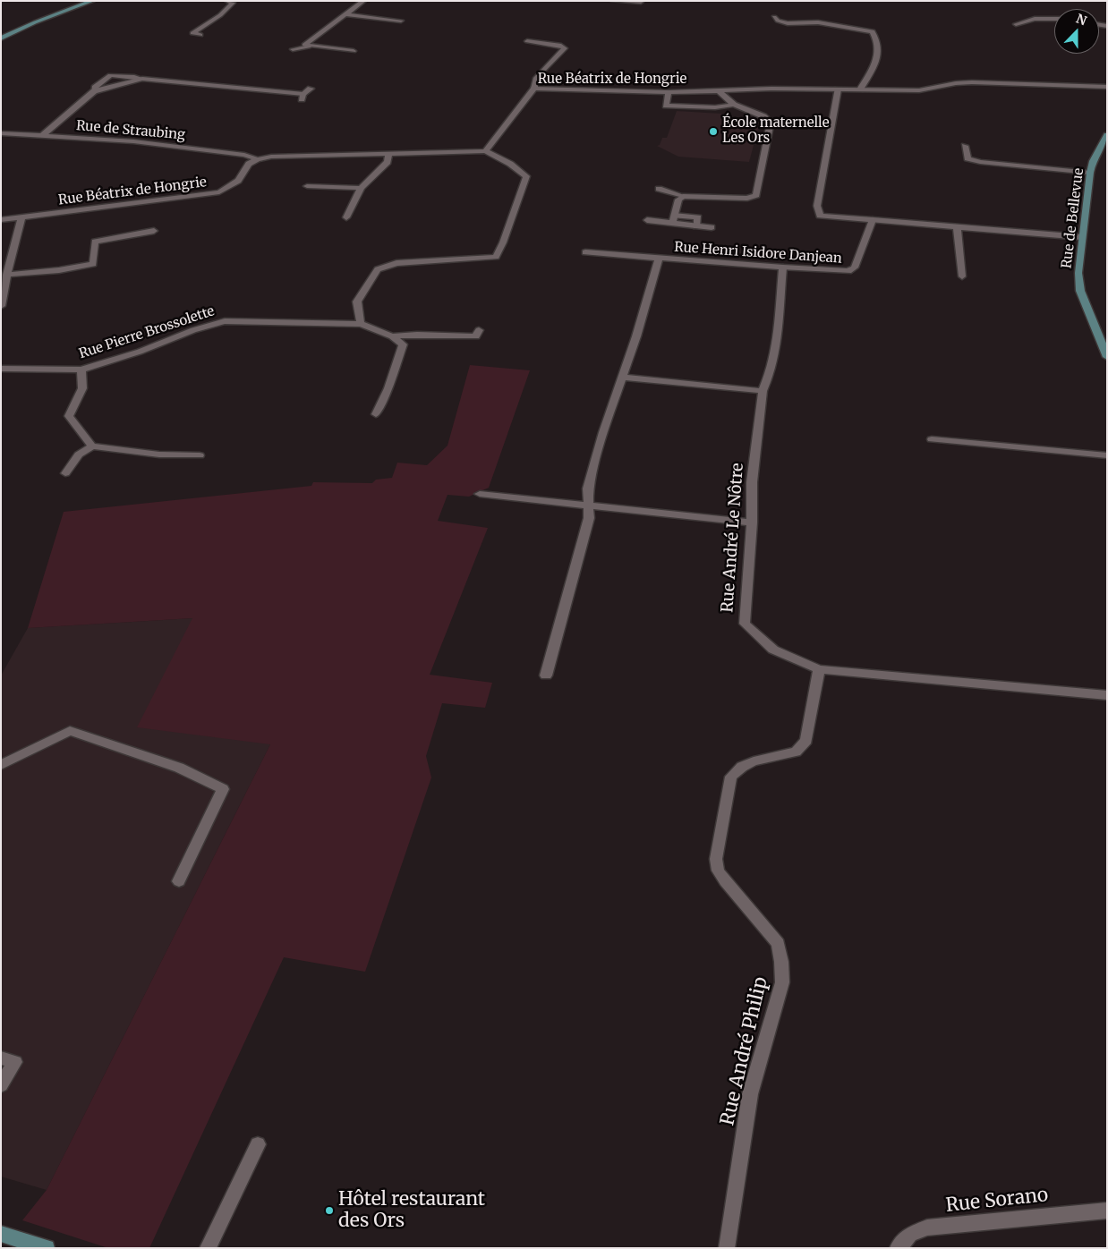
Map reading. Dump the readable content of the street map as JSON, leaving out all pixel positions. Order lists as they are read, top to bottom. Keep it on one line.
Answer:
{"streets":{"street":["Rue Béatrix de Hongrie","Rue de Straubing","Rue de Bellevue","Rue Henri Isidore Danjean","Rue Pierre Brossolette","Rue André Le Nôtre","Rue André Philip","Rue Sorano"]},"crossings":[["Rue Béatrix de Hongrie","Rue de Straubing"],["Rue Henri Isidore Danjean","Rue André Le Nôtre"],["Rue André Le Nôtre","Rue André Philip"]],"places":["École maternelle Les Ors","Hôtel restaurant des Ors"],"north":"top"}
